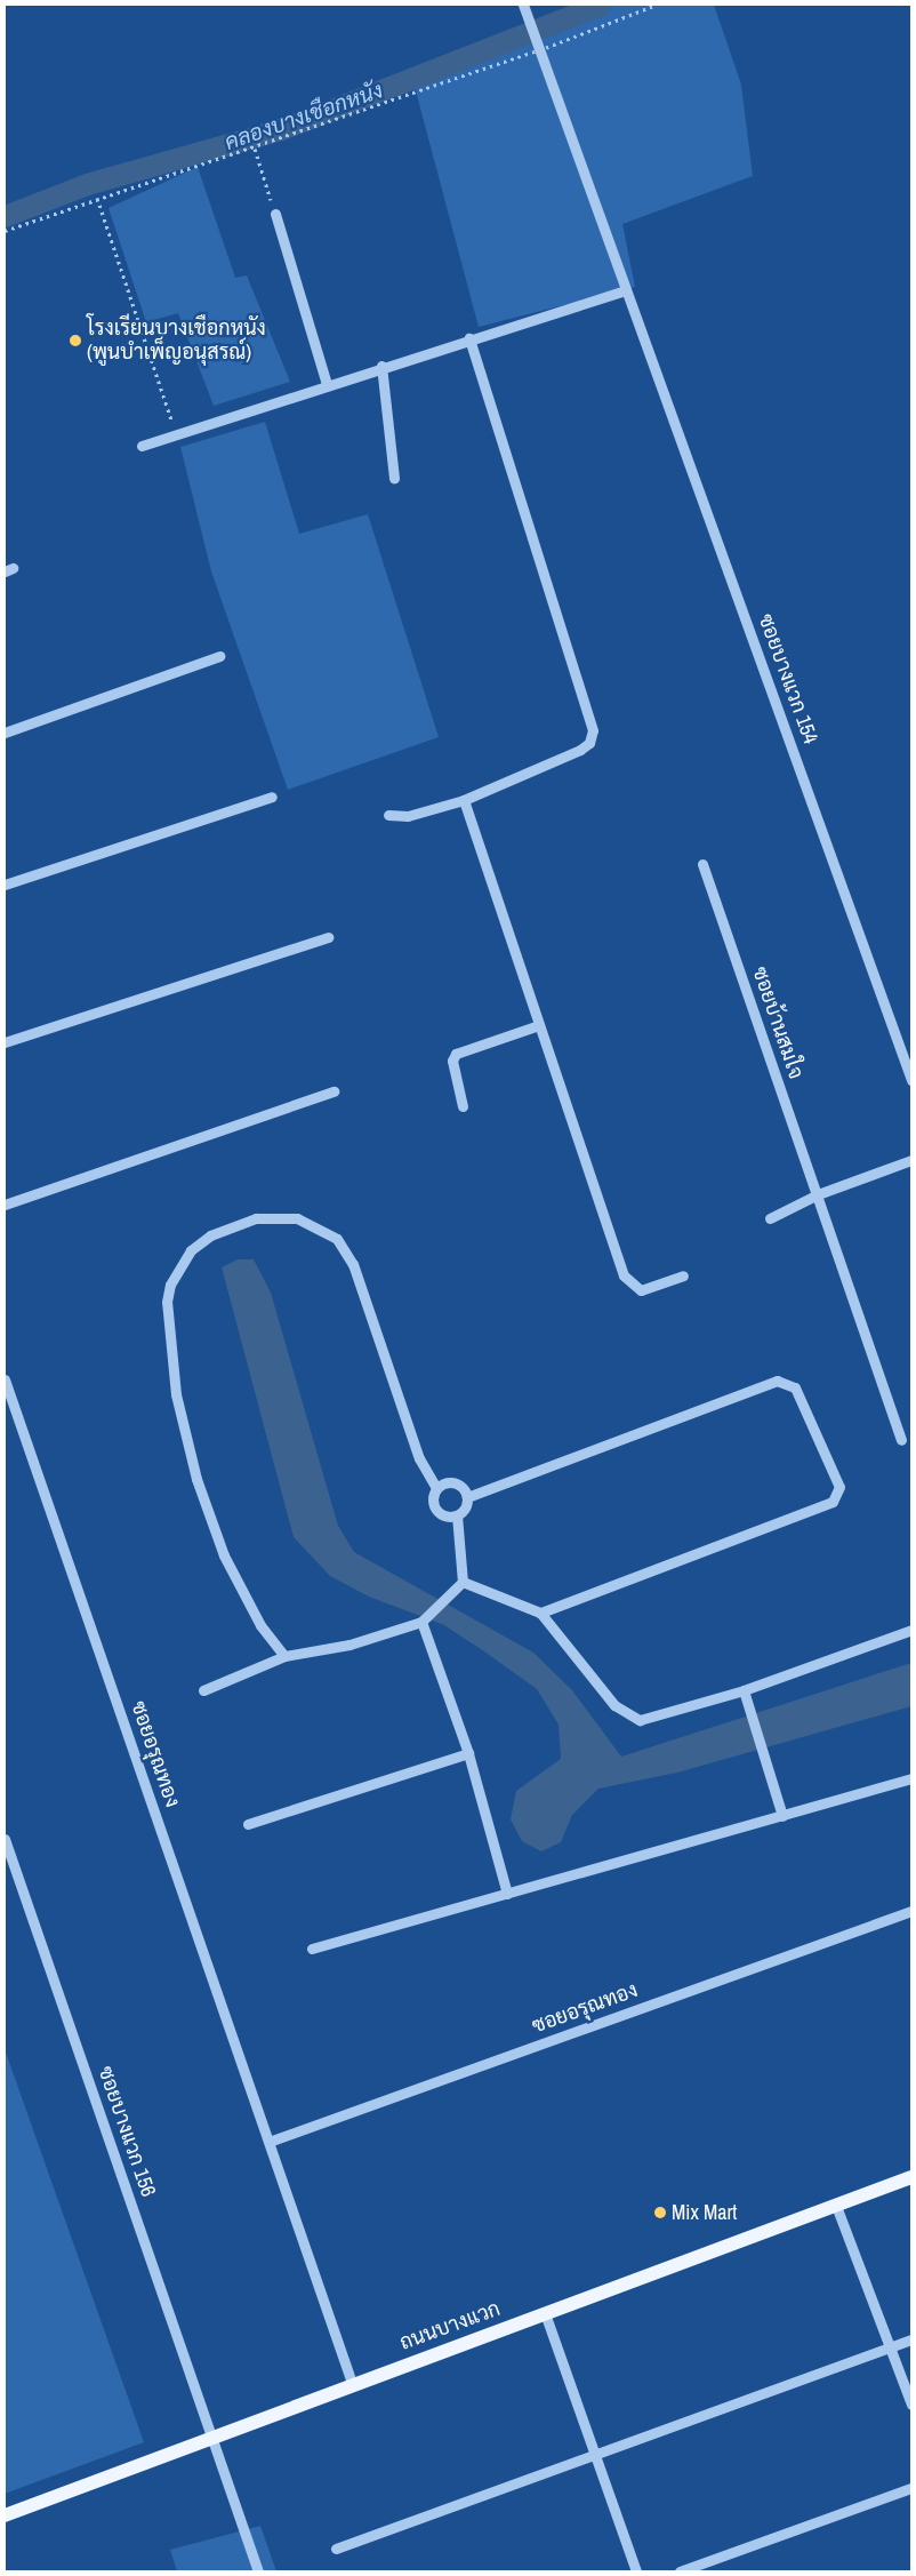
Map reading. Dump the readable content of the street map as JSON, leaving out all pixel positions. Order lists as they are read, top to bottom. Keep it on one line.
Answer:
{"streets":{"main road":["ถนนบางแวก"],"street":["ซอยบางแวก 154","ซอยบ้านสมใจ","ซอยอรุณทอง","ซอยบางแวก 156"]},"crossings":[["ซอยอรุณทอง","ถนนบางแวก"],["ซอยบางแวก 156","ถนนบางแวก"]],"water":["คลองบางเชือกหนัง"],"places":["โรงเรียนบางเชือกหนัง (พูนบำเพ็ญอนุสรณ์)","Mix Mart"]}
